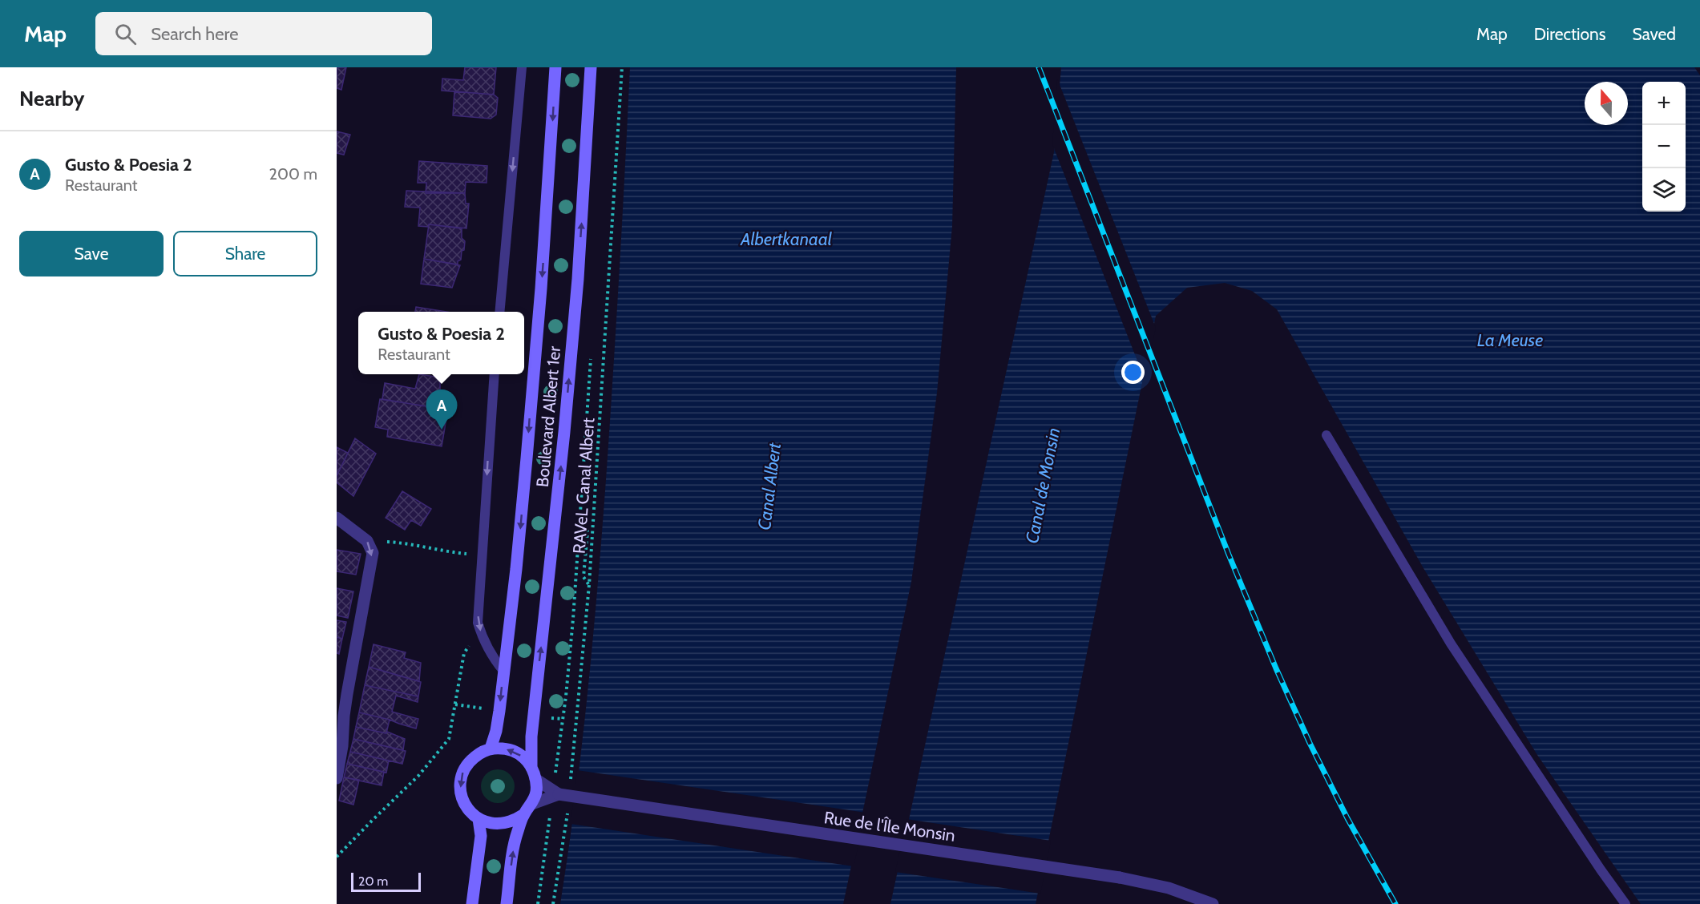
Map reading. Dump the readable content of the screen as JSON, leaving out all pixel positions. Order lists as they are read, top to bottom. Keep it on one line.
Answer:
{"streets":{"main road":["Boulevard Albert 1er"],"street":["Rue de l'Île Monsin"],"path":["RAVeL Canal Albert"]},"crossings":[["Boulevard Albert 1er","Rue de l'Île Monsin"]],"water":["Albertkanaal","La Meuse","Canal de Monsin","Canal Albert"],"scale_bar":"20 m","north":"top","page":{"header":"Map","search":"Search here","nav":["Map","Directions","Saved"],"heading":"Nearby","map_buttons":["+","−"],"list":[{"mark":"A","name":"Gusto & Poesia 2","note":"Restaurant","value":"200 m"}],"buttons":["Save","Share"],"popup":["Gusto & Poesia 2","Restaurant"],"pins":"A","scale":"20 m"}}
